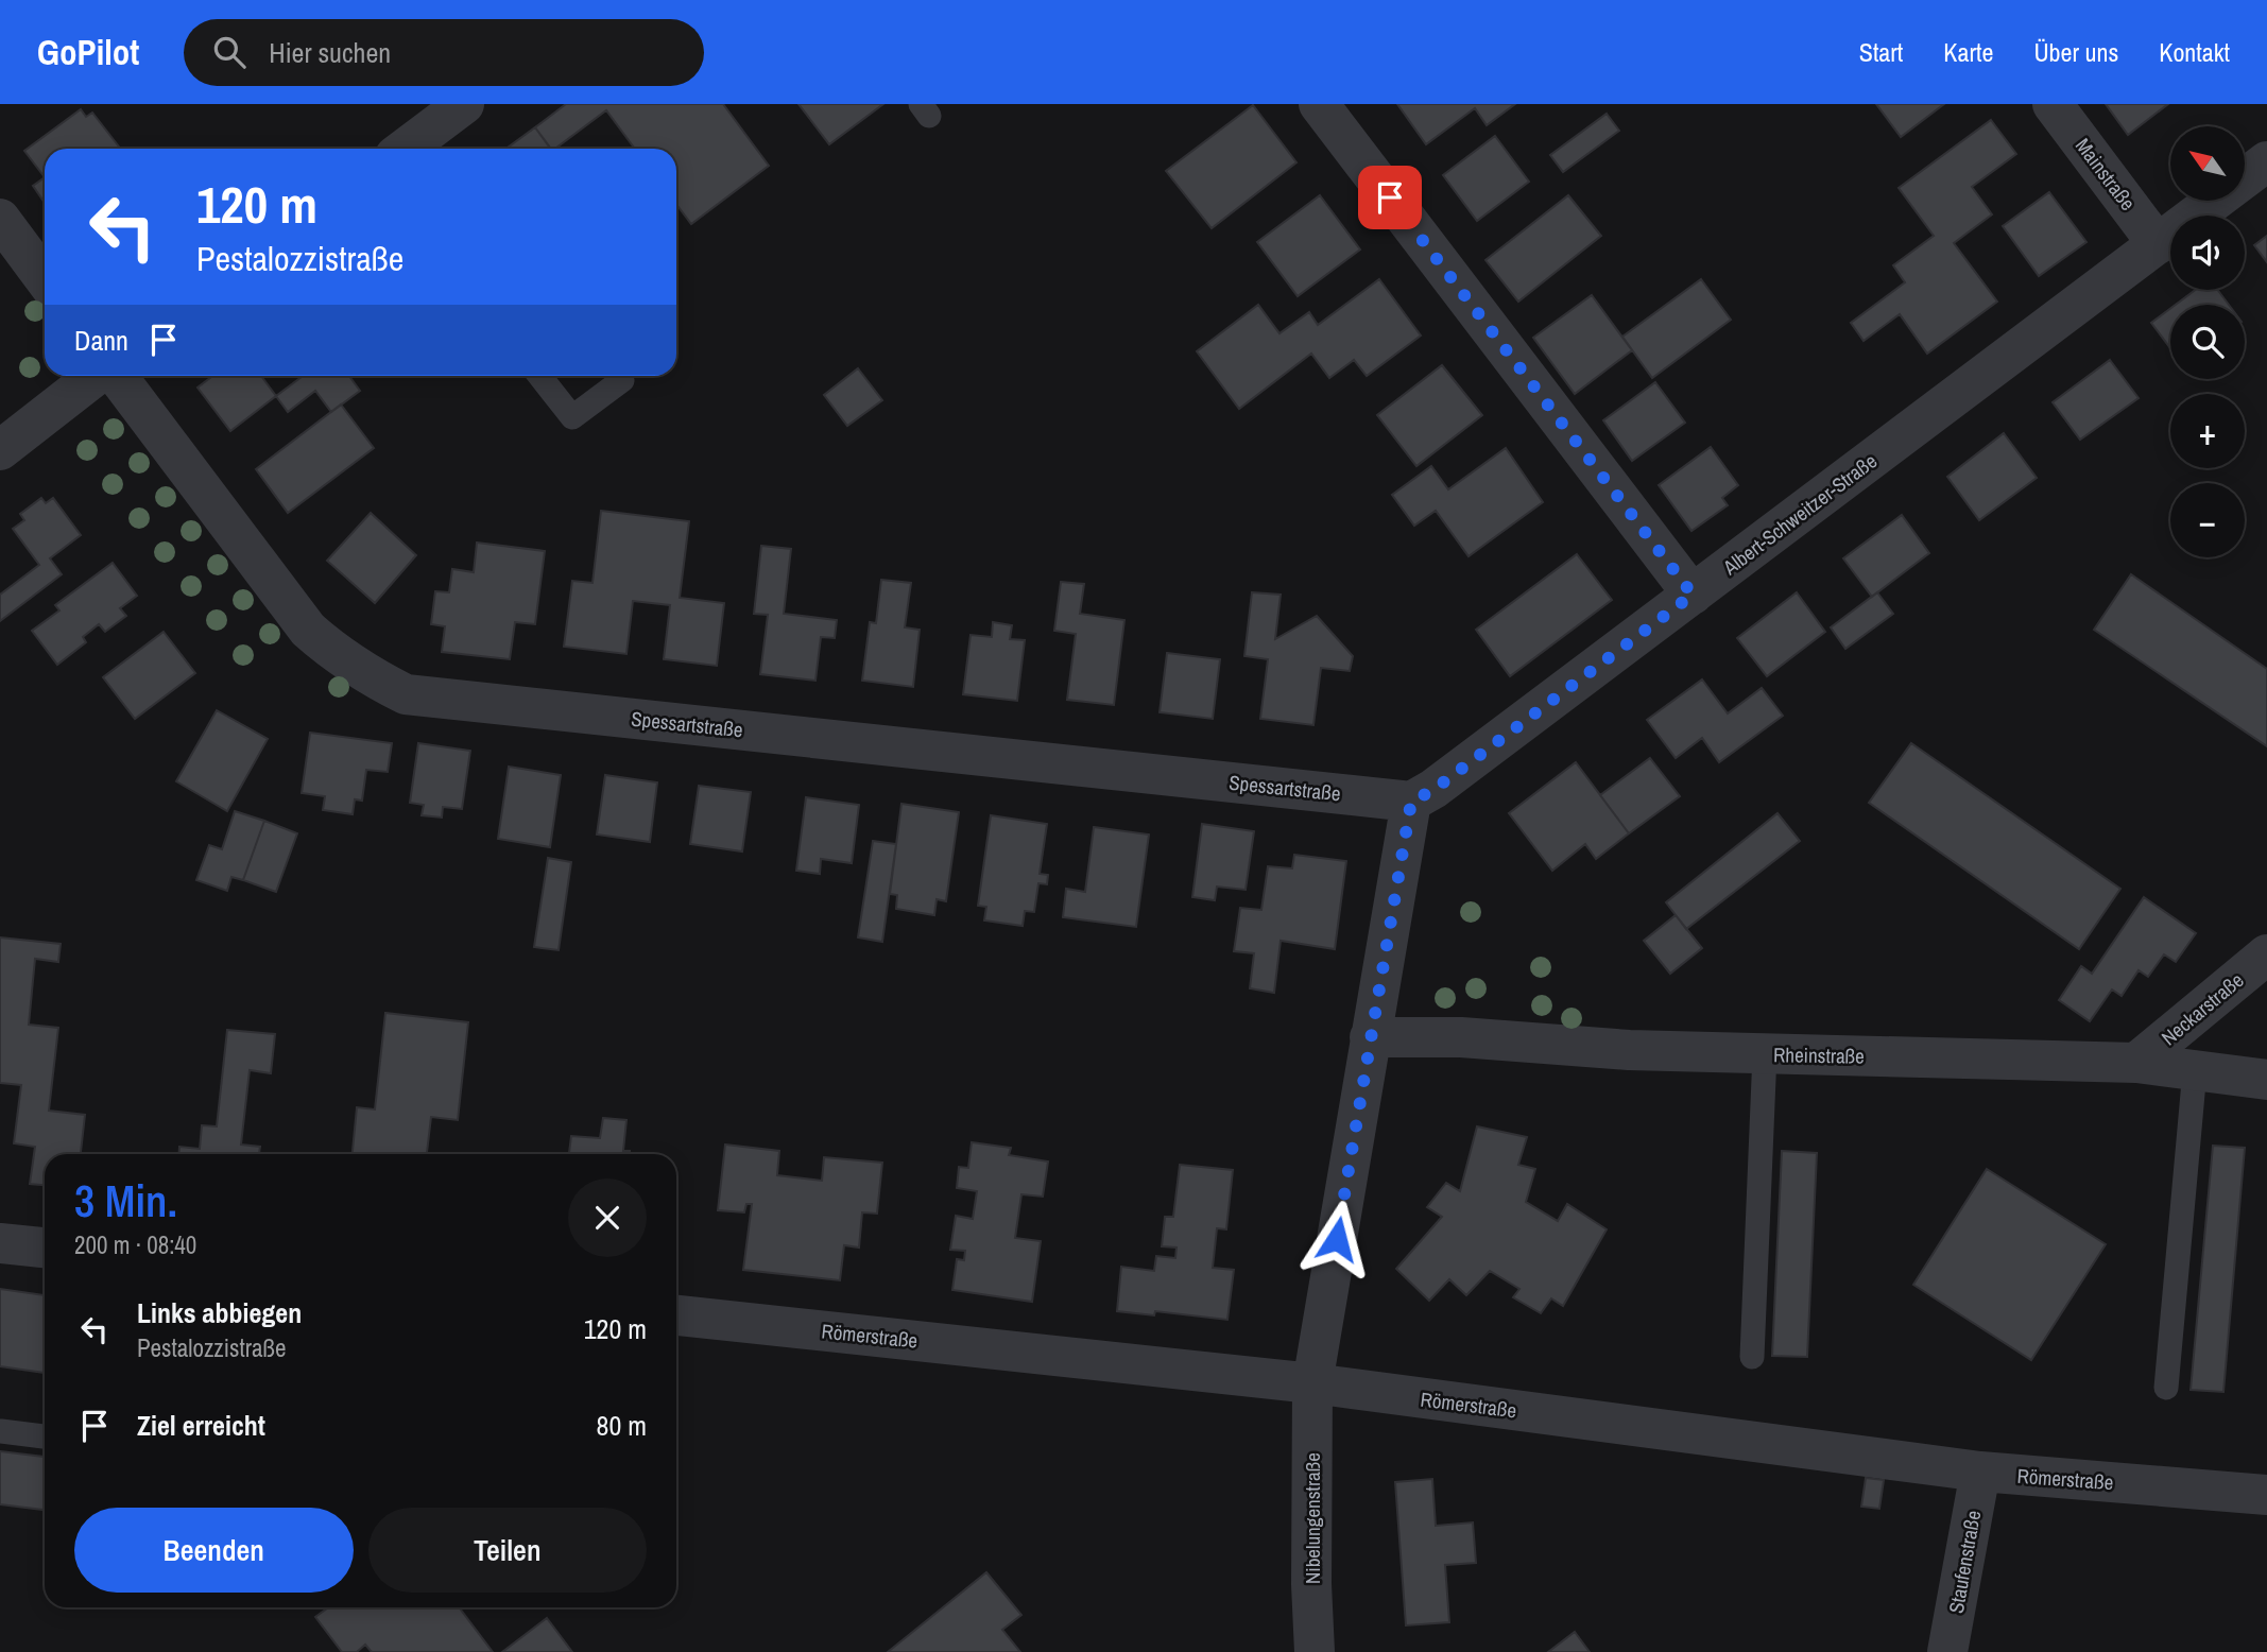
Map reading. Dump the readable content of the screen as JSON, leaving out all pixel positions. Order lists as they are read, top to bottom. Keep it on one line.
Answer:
{"streets":{"street":["Mainstraße","Albert-Schweitzer-Straße","Spessartstraße","Neckarstraße","Rheinstraße","Römerstraße","Nibelungenstraße","Staufenstraße"]},"crossings":[["Mainstraße","Albert-Schweitzer-Straße"],["Albert-Schweitzer-Straße","Spessartstraße"],["Neckarstraße","Rheinstraße"],["Römerstraße","Nibelungenstraße"],["Römerstraße","Staufenstraße"]],"north":"top left","page":{"header":"GoPilot","search":"Hier suchen","nav":["Start","Karte","Über uns","Kontakt"],"map_buttons":["+","−"],"turn":["120 m","Pestalozzistraße"],"then":"Dann","heading":["3 Min.","200 m · 08:40"],"list":[{"name":"Links abbiegen","note":"Pestalozzistraße","value":"120 m"},{"name":"Ziel erreicht","value":"80 m"}],"buttons":["Beenden","Teilen"]}}
